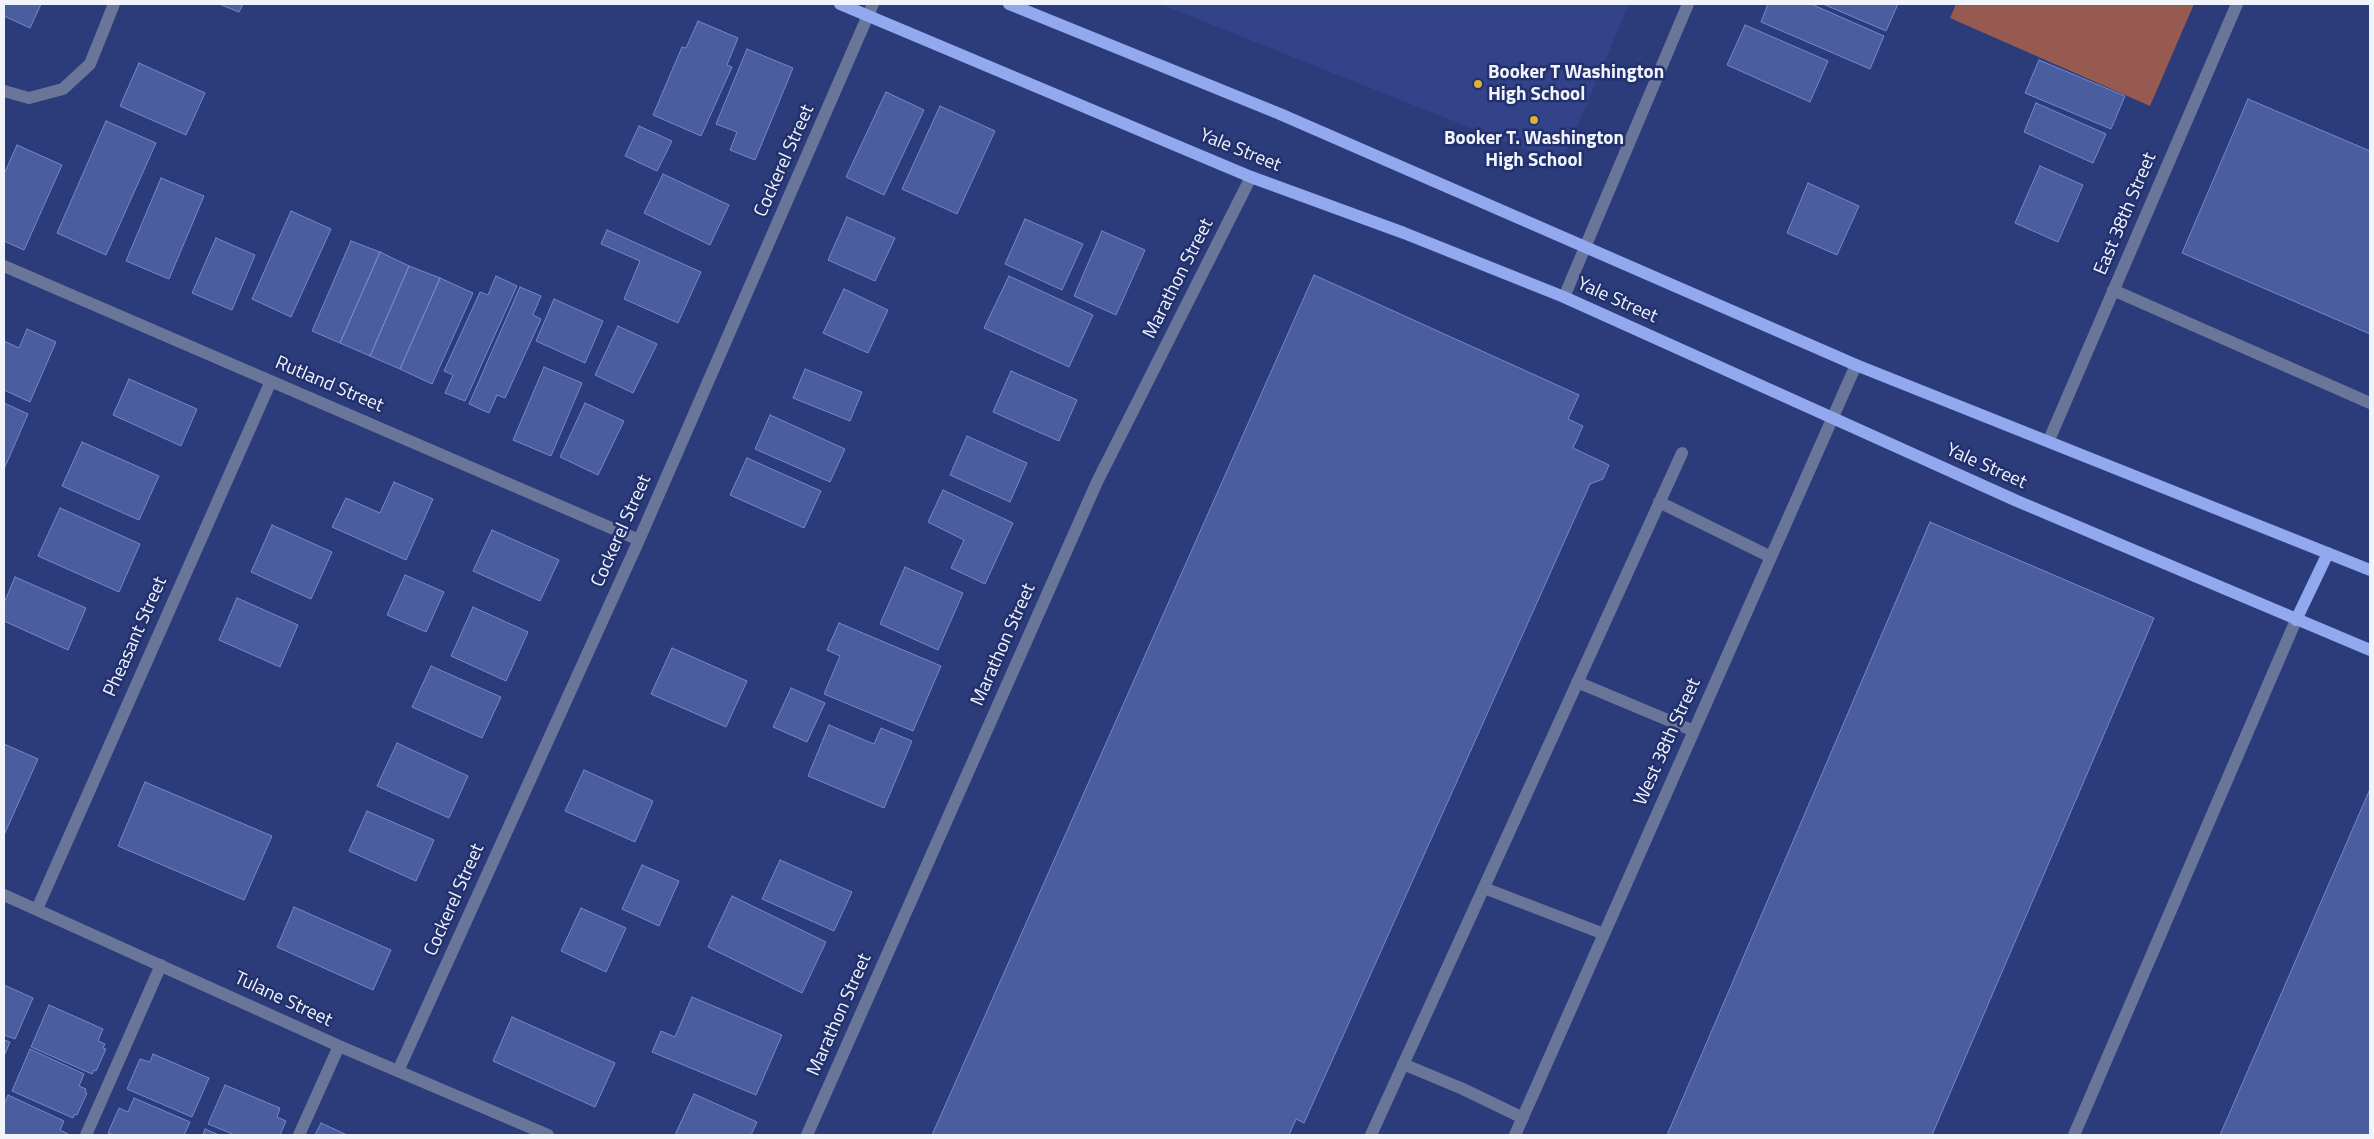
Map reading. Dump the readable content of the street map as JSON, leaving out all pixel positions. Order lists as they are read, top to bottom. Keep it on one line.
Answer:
{"streets":{"main road":["Yale Street"],"street":["Cockerel Street","East 38th Street","Marathon Street","Rutland Street","Pheasant Street","West 38th Street","Tulane Street"]},"crossings":[["Yale Street","Cockerel Street"],["Yale Street","East 38th Street"],["Yale Street","Marathon Street"],["Yale Street","West 38th Street"],["Cockerel Street","Rutland Street"],["Cockerel Street","Tulane Street"],["Rutland Street","Pheasant Street"],["Pheasant Street","Tulane Street"]],"places":["Booker T Washington High School","Booker T. Washington High School"]}
